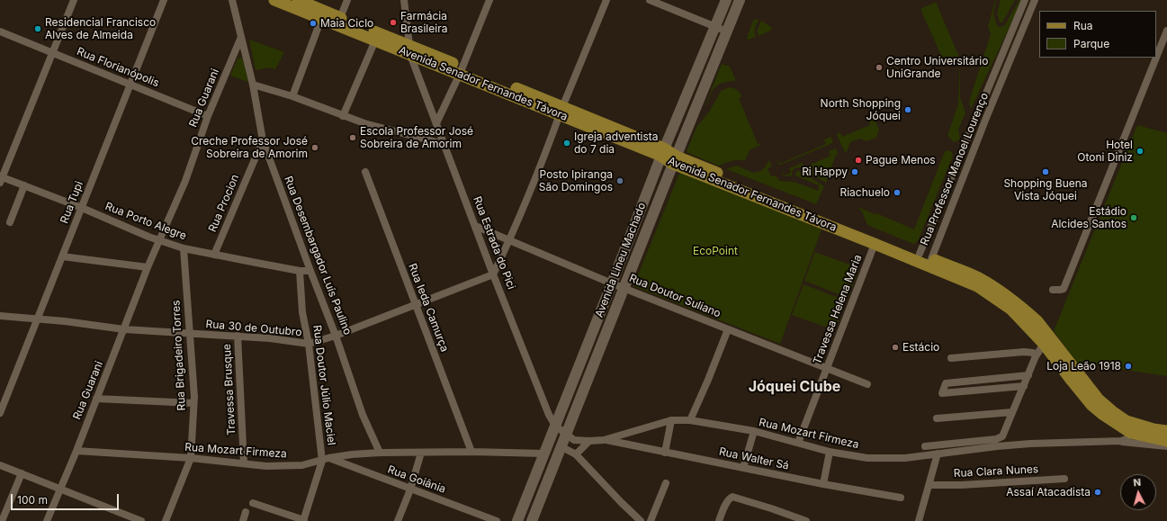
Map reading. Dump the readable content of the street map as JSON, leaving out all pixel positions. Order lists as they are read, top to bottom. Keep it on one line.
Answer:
{"streets":{"main road":["Avenida Senador Fernandes Távora"],"street":["Rua Florianópolis","Rua Guarani","Rua Professor Manoel Lourenço","Rua Tupi","Rua Procion","Rua Porto Alegre","Rua Estrada do Pici","Rua Desembargador Luís Paulino","Avenida Lineu Machado","Rua Doutor Suliano","Rua Ieda Camurça","Travessa Helena Maria","Rua 30 de Outubro","Rua Brigadeiro Torres","Rua Doutor Júlio Maciel","Travessa Brusque","Rua Mozart Firmeza","Rua Walter Sá","Rua Clara Nunes","Rua Goiânia"]},"crossings":[["Rua Florianópolis","Rua Guarani"],["Rua Florianópolis","Rua Tupi"],["Avenida Senador Fernandes Távora","Rua Professor Manoel Lourenço"],["Avenida Senador Fernandes Távora","Rua Estrada do Pici"],["Avenida Senador Fernandes Távora","Avenida Lineu Machado"],["Avenida Senador Fernandes Távora","Travessa Helena Maria"],["Avenida Senador Fernandes Távora","Rua Mozart Firmeza"],["Rua Guarani","Rua Porto Alegre"],["Rua Guarani","Rua Desembargador Luís Paulino"],["Rua Guarani","Rua 30 de Outubro"],["Rua Guarani","Rua Mozart Firmeza"],["Rua Tupi","Rua Porto Alegre"],["Rua Tupi","Rua 30 de Outubro"],["Rua Procion","Rua Porto Alegre"],["Rua Procion","Rua Desembargador Luís Paulino"],["Rua Porto Alegre","Rua Desembargador Luís Paulino"],["Rua Porto Alegre","Rua Brigadeiro Torres"],["Rua Porto Alegre","Rua Doutor Júlio Maciel"],["Rua Estrada do Pici","Avenida Lineu Machado"],["Rua Estrada do Pici","Rua Doutor Suliano"],["Rua Estrada do Pici","Rua 30 de Outubro"],["Rua Estrada do Pici","Rua Mozart Firmeza"],["Rua Desembargador Luís Paulino","Rua 30 de Outubro"],["Rua Desembargador Luís Paulino","Rua Mozart Firmeza"],["Avenida Lineu Machado","Rua Doutor Suliano"],["Avenida Lineu Machado","Rua Mozart Firmeza"],["Rua Doutor Suliano","Travessa Helena Maria"],["Rua Ieda Camurça","Rua 30 de Outubro"],["Rua Ieda Camurça","Rua Mozart Firmeza"],["Travessa Helena Maria","Rua Mozart Firmeza"],["Rua 30 de Outubro","Rua Brigadeiro Torres"],["Rua 30 de Outubro","Rua Doutor Júlio Maciel"],["Rua 30 de Outubro","Travessa Brusque"],["Rua Brigadeiro Torres","Rua Mozart Firmeza"],["Rua Doutor Júlio Maciel","Rua Mozart Firmeza"],["Rua Doutor Júlio Maciel","Rua Goiânia"],["Travessa Brusque","Rua Mozart Firmeza"],["Rua Mozart Firmeza","Rua Walter Sá"],["Rua Mozart Firmeza","Rua Goiânia"]],"districts":["Jóquei Clube"],"parks":["EcoPoint"],"places":["Farmácia Brasileira","Maia Ciclo","Residencial Francisco Alves de Almeida","Centro Universitário UniGrande","North Shopping Jóquei","Escola Professor José Sobreira de Amorim","Igreja adventista do 7 dia","Creche Professor José Sobreira de Amorim","Hotel Otoni Diniz","Pague Menos","Ri Happy","Shopping Buena Vista Jóquei","Posto Ipiranga São Domingos","Riachuelo","Estádio Alcides Santos","Estácio","Loja Leão 1918","Assaí Atacadista"],"legend":["Rua","Parque"],"scale_bar":"100 m","north":"top"}
